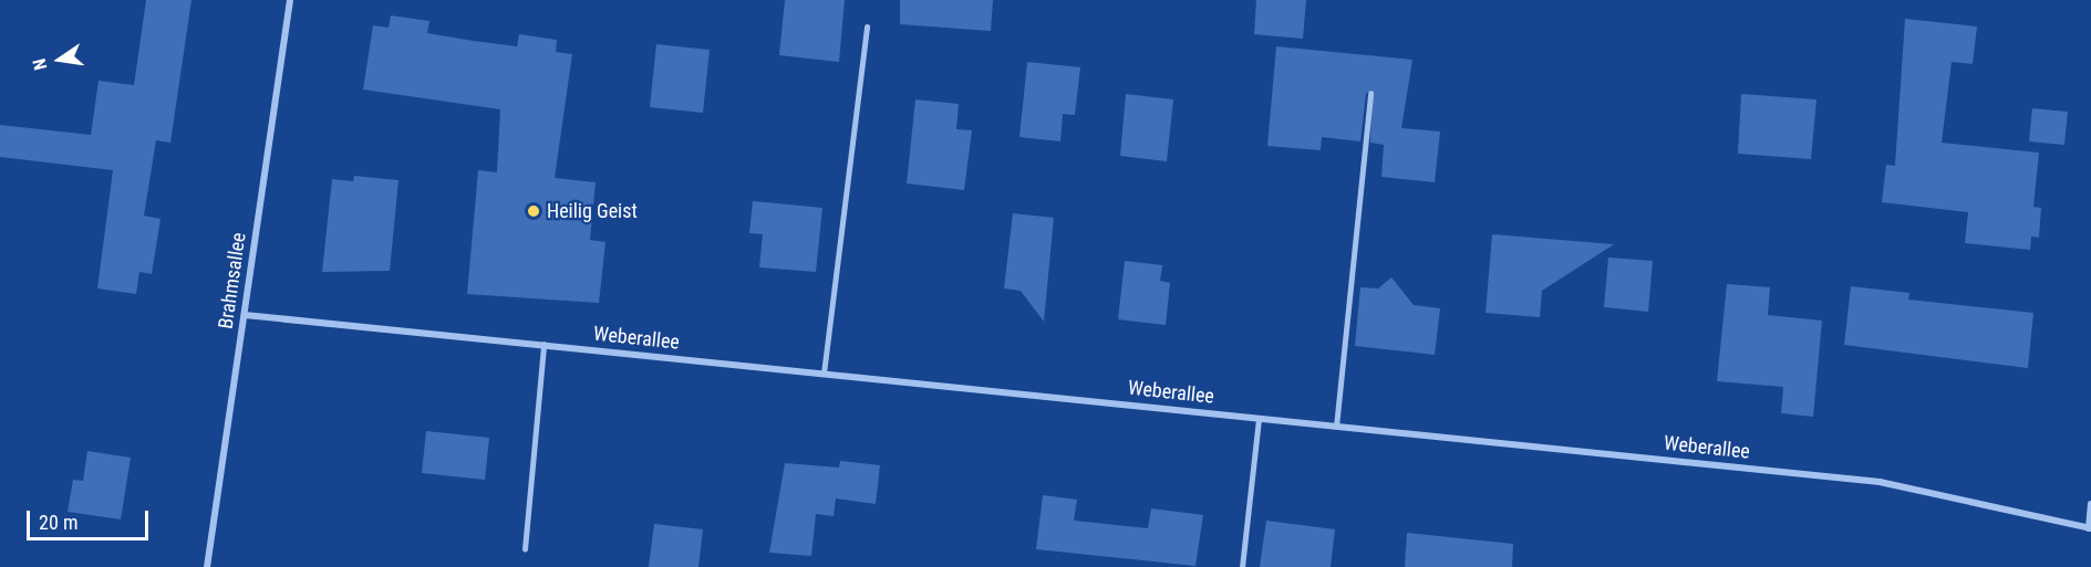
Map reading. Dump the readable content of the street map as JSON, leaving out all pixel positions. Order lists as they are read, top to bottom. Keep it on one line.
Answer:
{"streets":{"street":["Brahmsallee","Weberallee"]},"crossings":[["Brahmsallee","Weberallee"]],"places":["Heilig Geist"],"scale_bar":"20 m","north":"left"}
